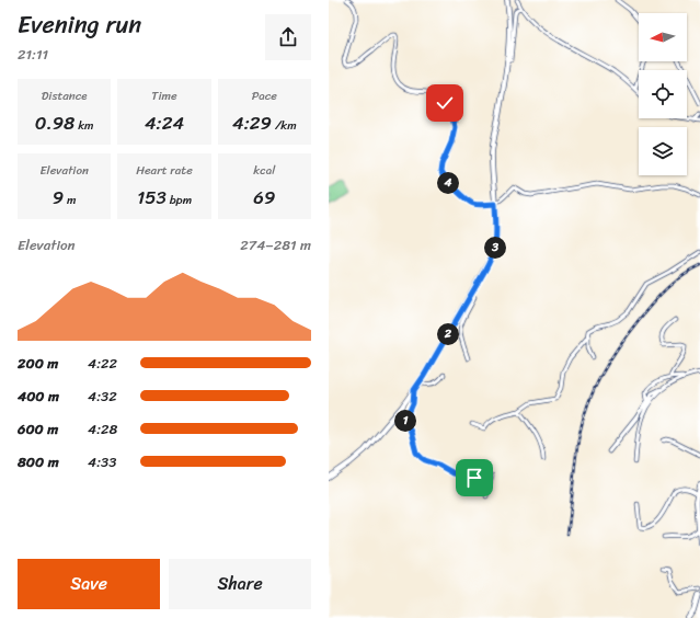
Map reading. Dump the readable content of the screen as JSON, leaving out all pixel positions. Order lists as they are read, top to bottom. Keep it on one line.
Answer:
{"north":"left","page":{"heading":["Evening run","21:11"],"stats":[["Distance","0.98 km"],["Time","4:24"],["Pace","4:29 /km"],["Elevation","9 m"],["Heart rate","153 bpm"],["kcal","69"]],"pins":["4","3","2","1"],"chart":["Elevation","274–281 m"],"list":[{"name":"200 m","note":"4:22"},{"name":"400 m","note":"4:32"},{"name":"600 m","note":"4:28"},{"name":"800 m","note":"4:33"}],"buttons":["Save","Share"]}}
